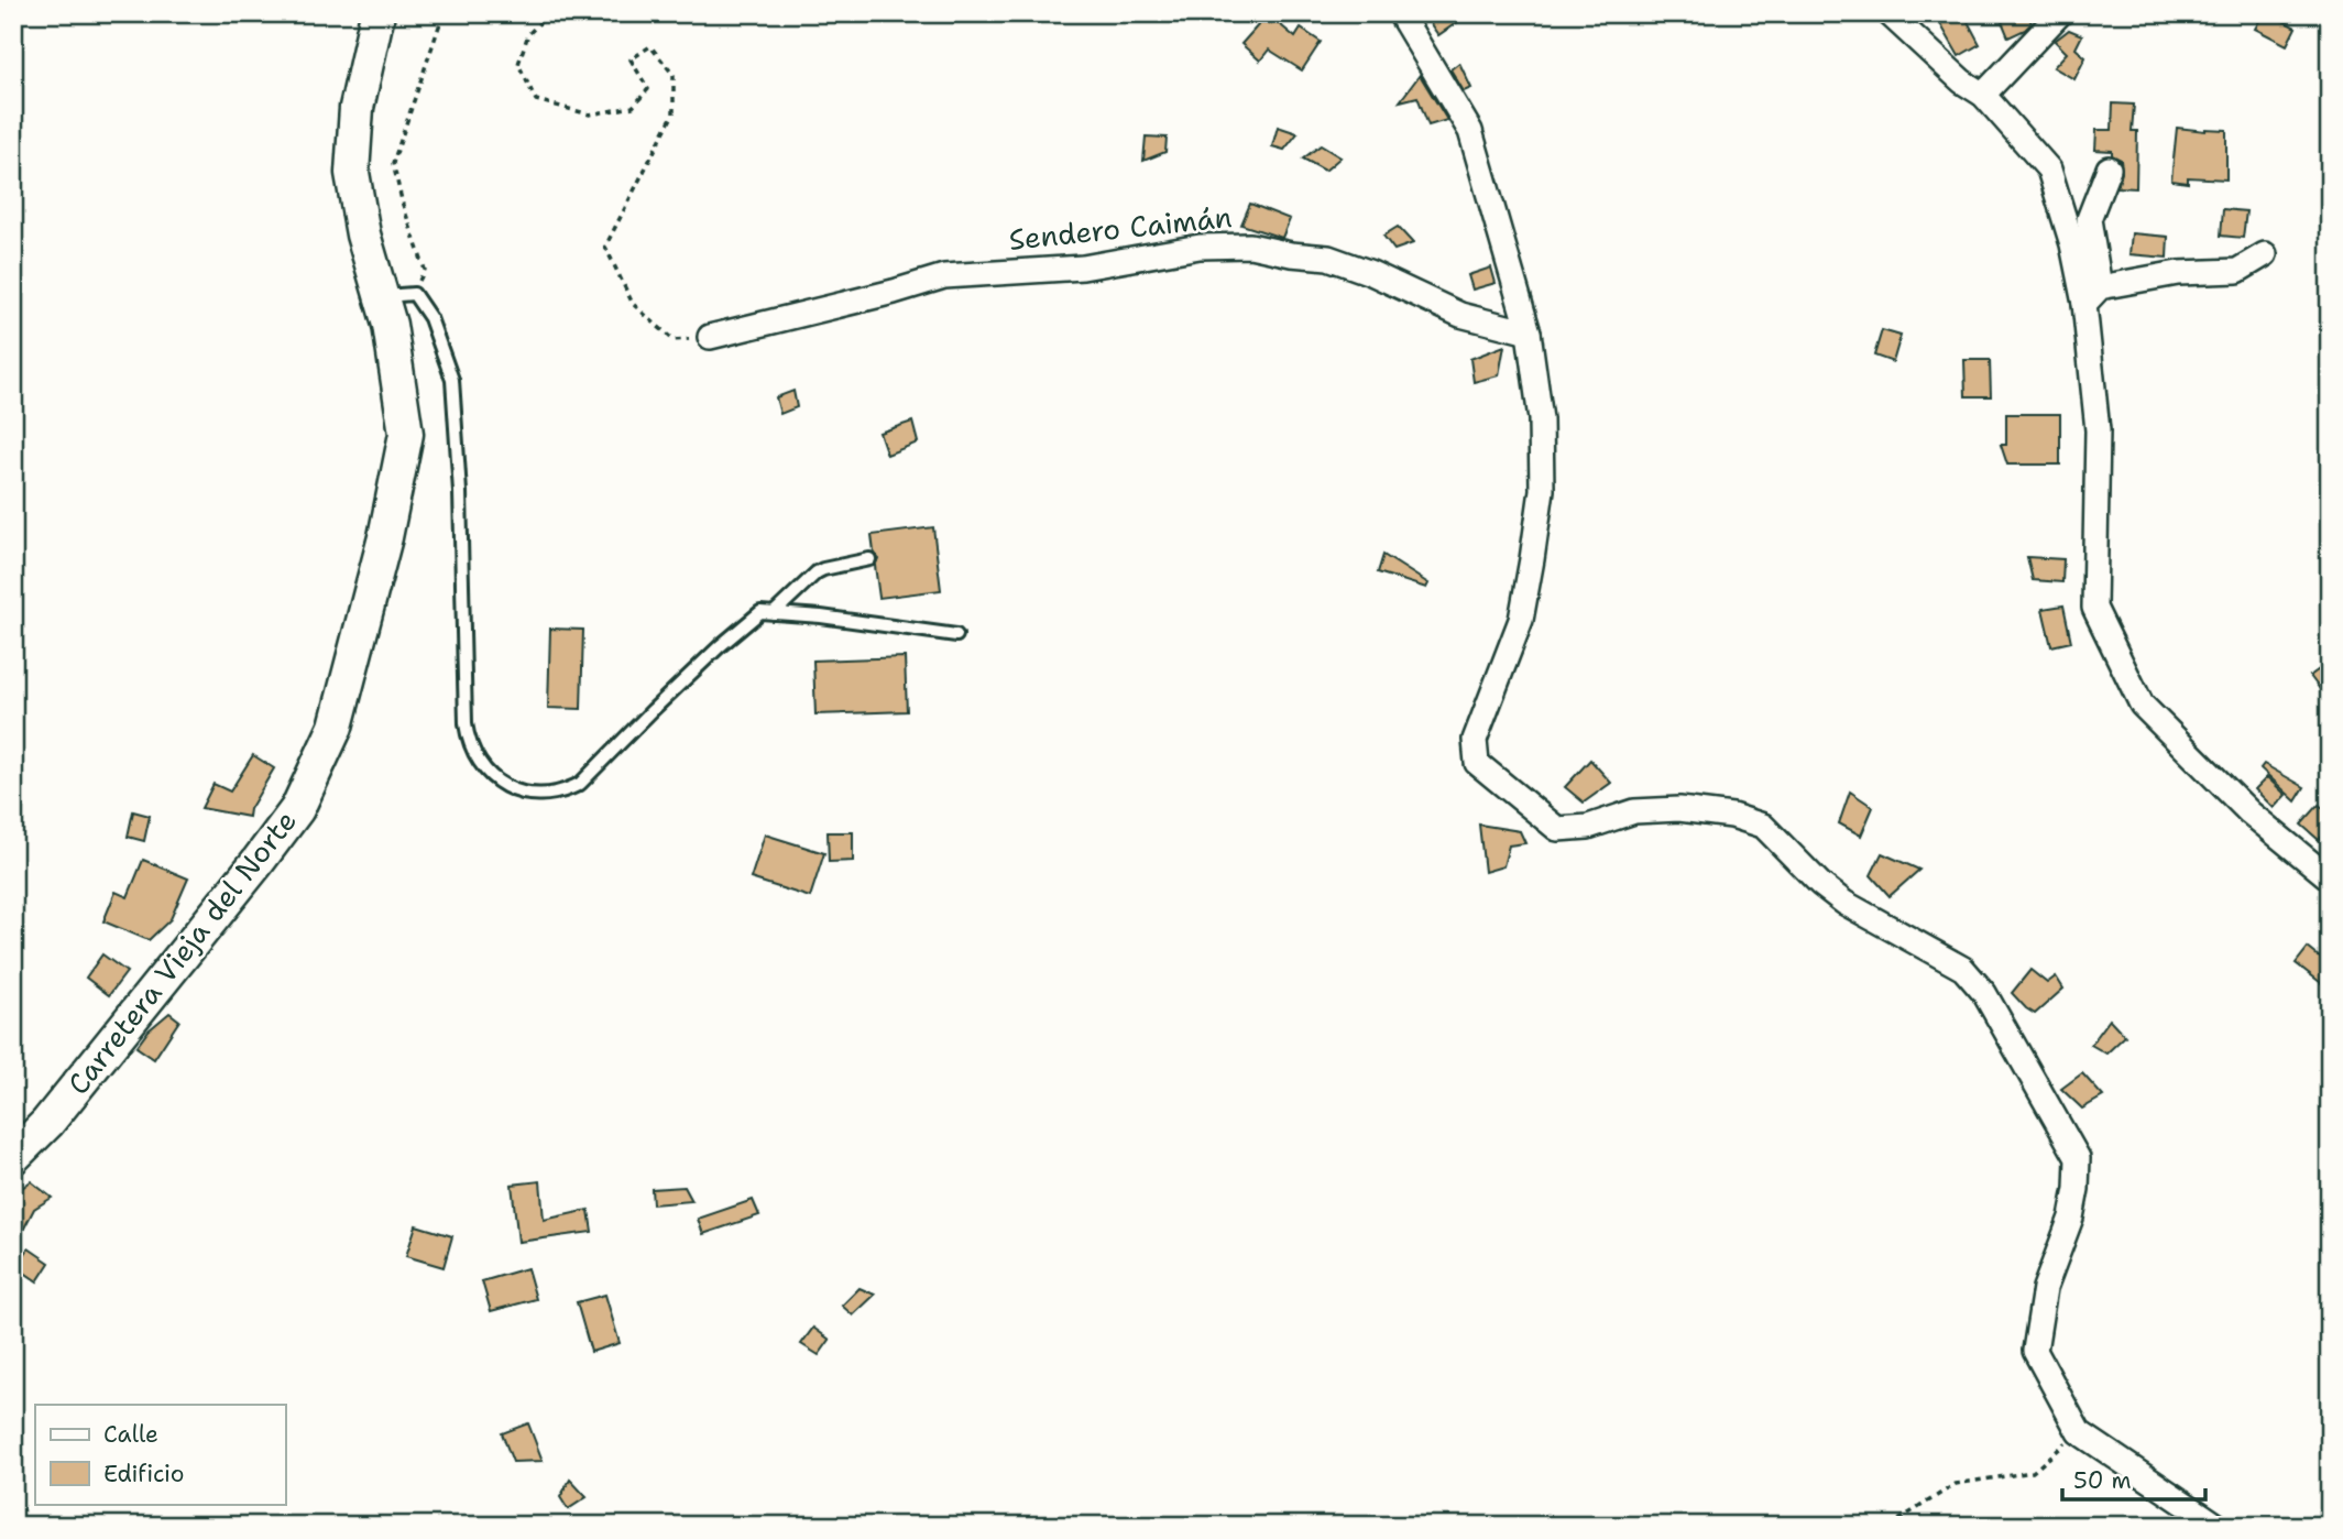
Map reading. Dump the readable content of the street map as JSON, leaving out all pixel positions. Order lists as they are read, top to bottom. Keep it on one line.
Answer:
{"streets":{"street":["Sendero Caimán","Carretera Vieja del Norte"]},"legend":["Calle","Edificio"],"scale_bar":"50 m"}
